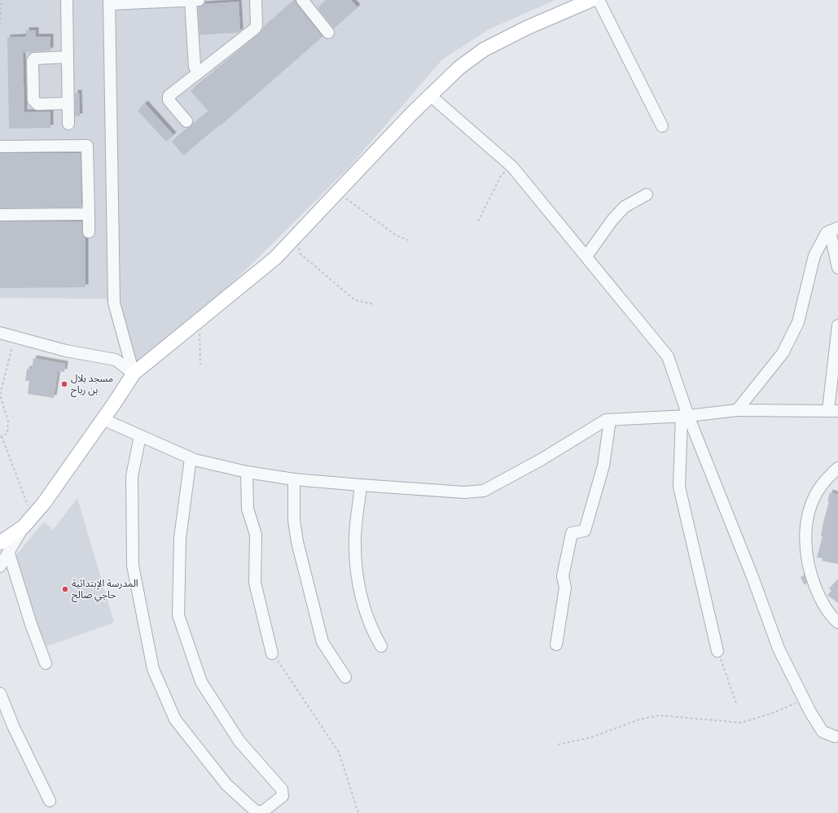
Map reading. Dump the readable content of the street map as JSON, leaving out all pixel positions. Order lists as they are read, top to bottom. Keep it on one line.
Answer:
{"places":["مسجد بلال بن رباح","المدرسة الإبتدائية حاجي صالح"]}
